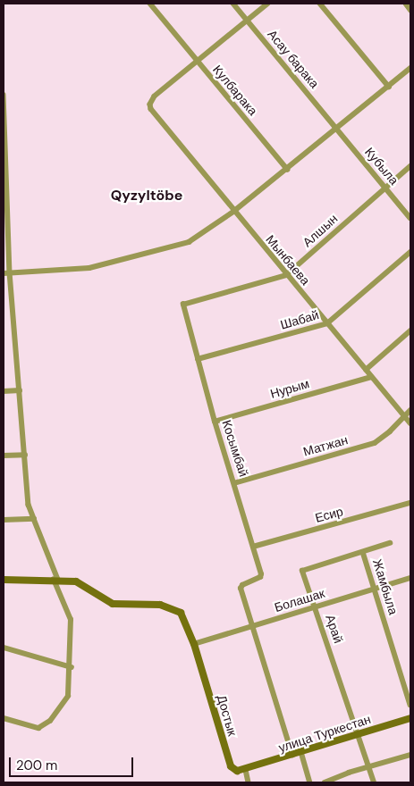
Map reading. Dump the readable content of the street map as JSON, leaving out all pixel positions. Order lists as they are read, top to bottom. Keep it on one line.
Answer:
{"streets":{"street":["Асау барака","Кулбарака","Кубыла","Алшын","Мынбаева","Шабай","Нурым","Матжан","Косымбай","Есир","Жамбыла","Болашак","Арай","Достык","улица Туркестан"]},"crossings":[["Асау барака","Кубыла"],["Кулбарака","Мынбаева"],["Кубыла","Алшын"],["Алшын","Мынбаева"],["Алшын","Косымбай"],["Мынбаева","Шабай"],["Мынбаева","Нурым"],["Мынбаева","Матжан"],["Шабай","Косымбай"],["Нурым","Косымбай"],["Матжан","Косымбай"],["Косымбай","Есир"],["Косымбай","Болашак"],["Жамбыла","Болашак"],["Жамбыла","Арай"],["Болашак","Арай"],["Болашак","Достык"],["Арай","улица Туркестан"],["Достык","улица Туркестан"]],"districts":["Qyzyltöbe"],"scale_bar":"200 m"}
